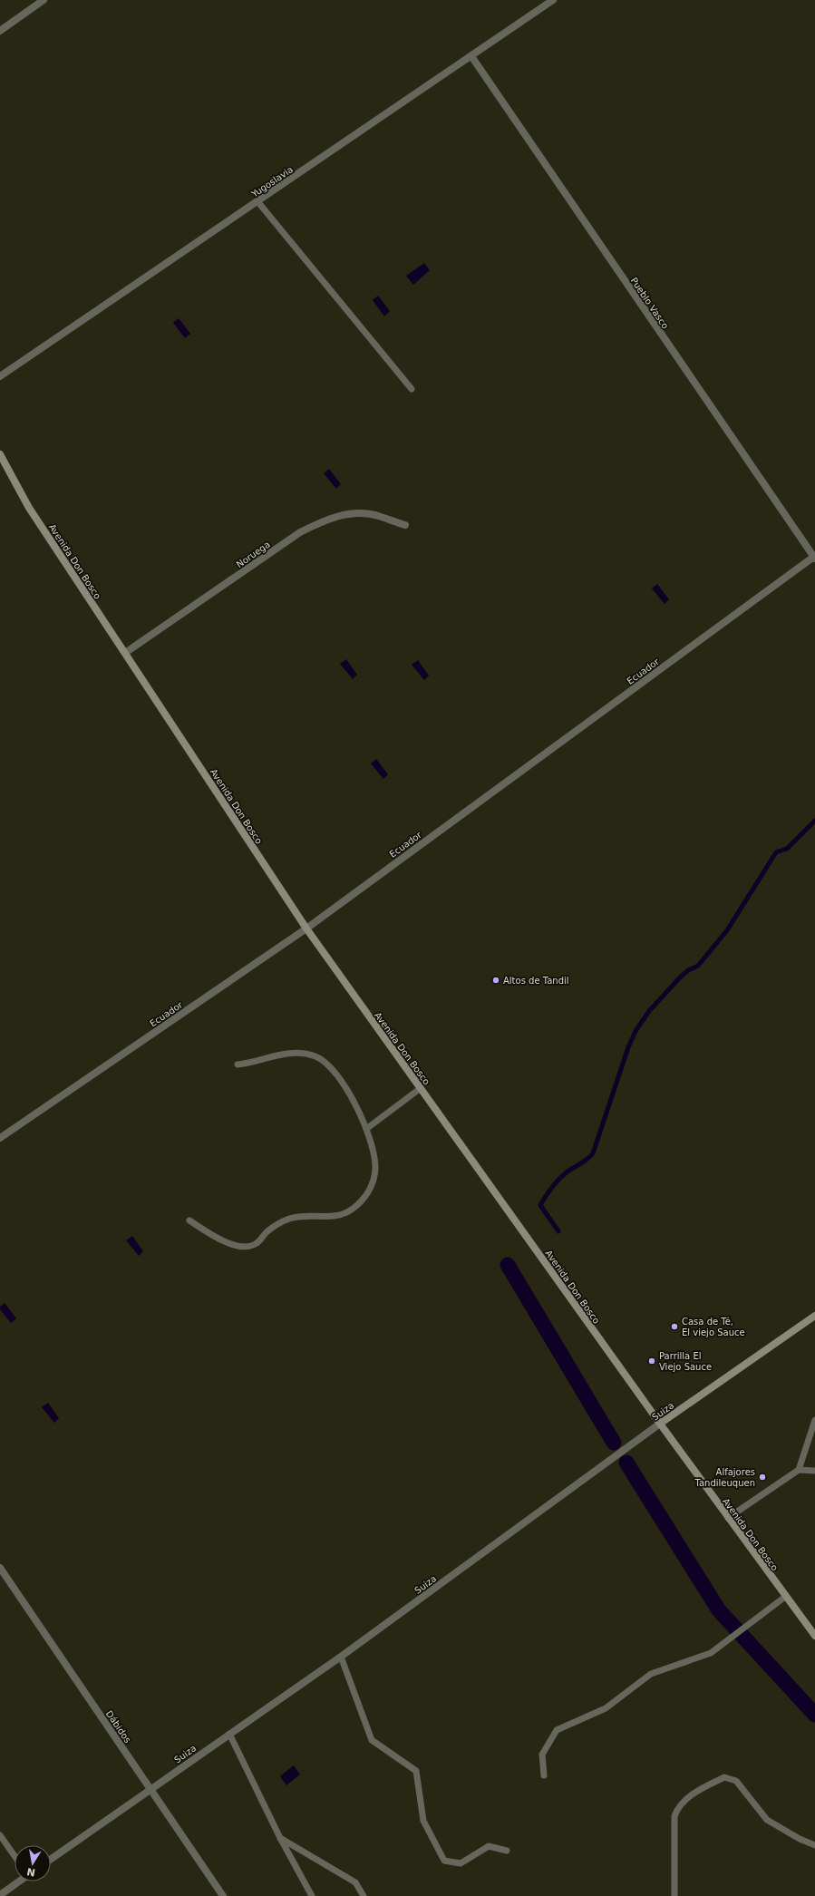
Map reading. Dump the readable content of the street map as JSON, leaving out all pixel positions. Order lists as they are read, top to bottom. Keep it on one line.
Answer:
{"streets":{"main road":["Avenida Don Bosco","Suiza"],"street":["Yugoslavia","Pueblo Vasco","Noruega","Ecuador","Dábidos"]},"crossings":[["Yugoslavia","Pueblo Vasco"],["Pueblo Vasco","Ecuador"],["Noruega","Avenida Don Bosco"],["Avenida Don Bosco","Ecuador"],["Avenida Don Bosco","Suiza"],["Suiza","Dábidos"]],"places":["Altos de Tandil","Casa de Té, El viejo Sauce","Parrilla El Viejo Sauce","Alfajores Tandileuquen"],"north":"bottom"}
